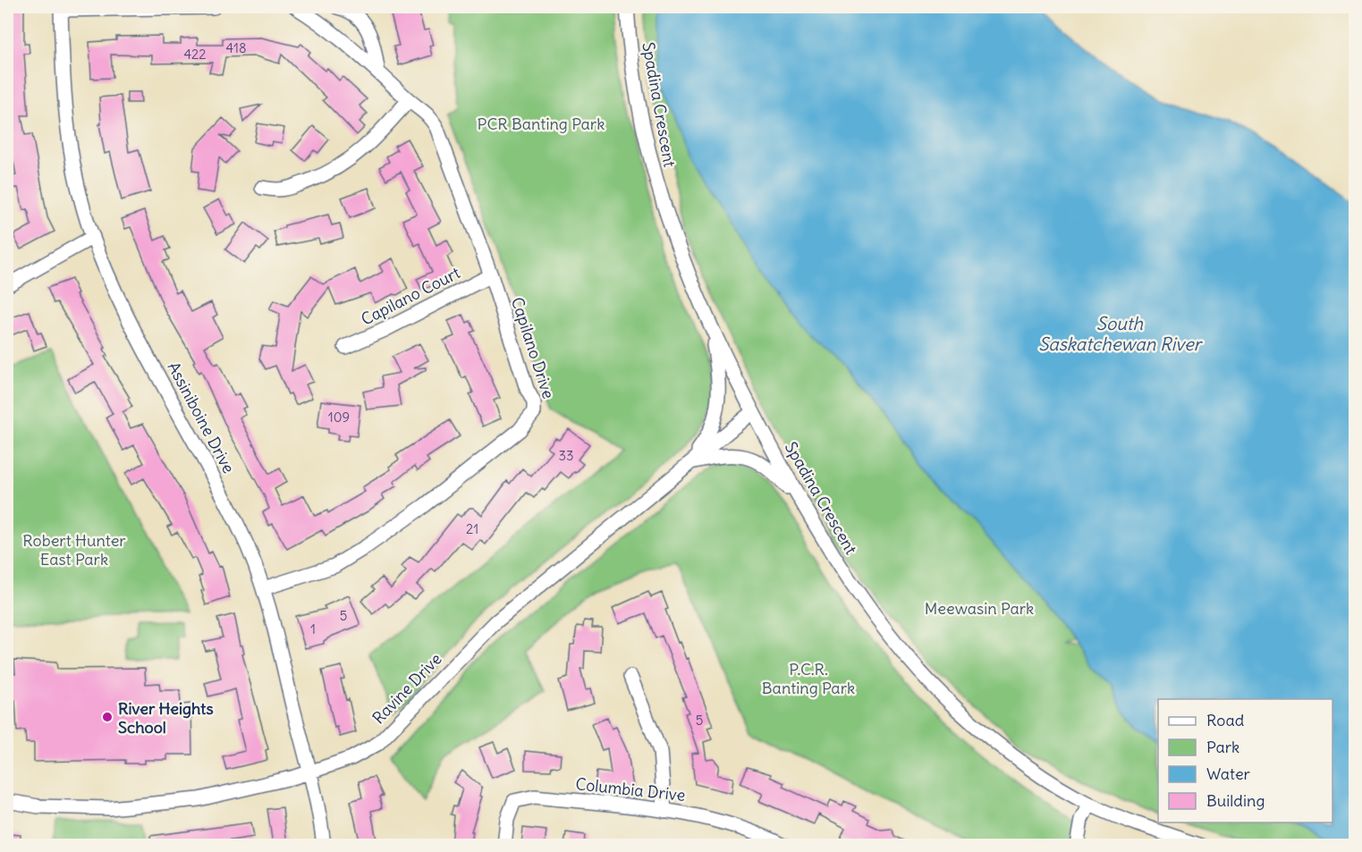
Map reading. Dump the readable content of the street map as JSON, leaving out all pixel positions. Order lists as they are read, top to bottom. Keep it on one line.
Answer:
{"streets":{"street":["Spadina Crescent","Capilano Court","Capilano Drive","Assiniboine Drive","Ravine Drive","Columbia Drive"]},"crossings":[["Spadina Crescent","Ravine Drive"],["Capilano Court","Capilano Drive"],["Capilano Drive","Assiniboine Drive"],["Assiniboine Drive","Ravine Drive"]],"water":["South Saskatchewan River"],"parks":["PCR Banting Park","Robert Hunter East Park","Meewasin Park","P.C.R. Banting Park"],"places":["River Heights School"],"house_numbers":["418","422","109","33","21","5","1","5"],"legend":["Road","Park","Water","Building"]}
